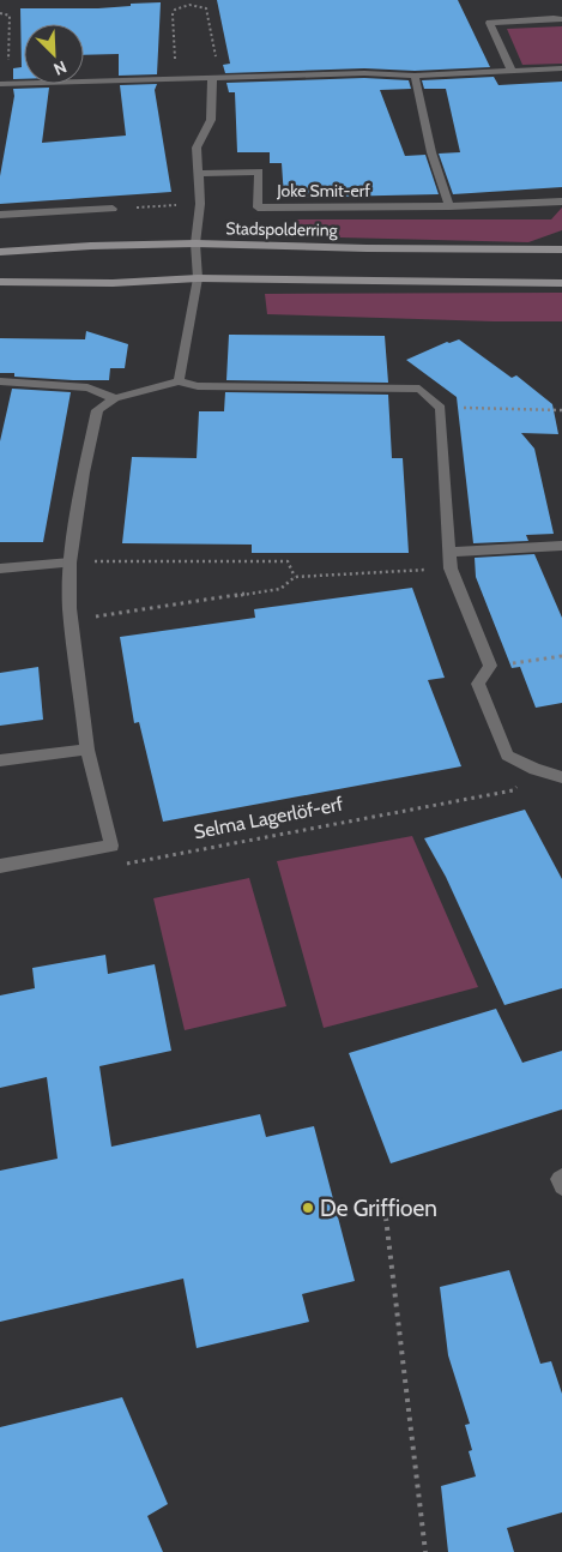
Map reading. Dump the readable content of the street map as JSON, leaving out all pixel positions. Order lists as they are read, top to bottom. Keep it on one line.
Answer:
{"streets":{"street":["Joke Smit-erf","Stadspolderring"],"path":["Selma Lagerlöf-erf"]},"places":["De Griffioen"],"north":"bottom right"}
